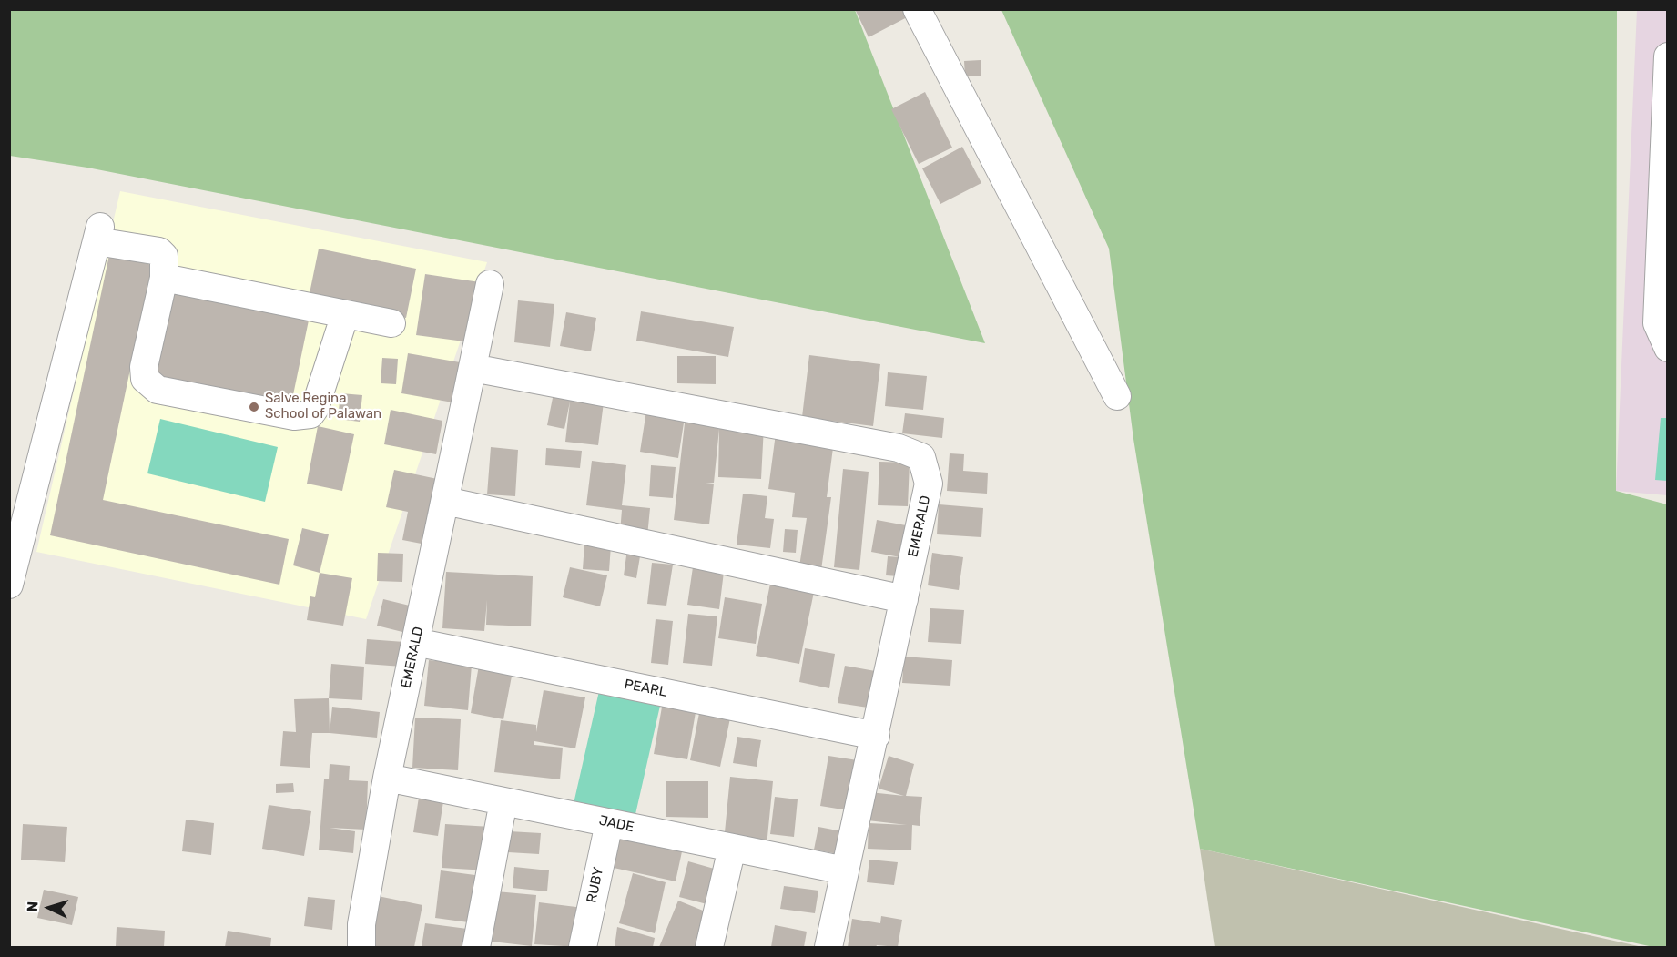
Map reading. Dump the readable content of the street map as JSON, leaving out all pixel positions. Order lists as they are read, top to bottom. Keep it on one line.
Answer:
{"streets":{"street":["EMERALD","PEARL","JADE","RUBY"]},"crossings":[["EMERALD","PEARL"],["EMERALD","JADE"],["JADE","RUBY"]],"places":["Salve Regina School of Palawan"],"north":"left"}
